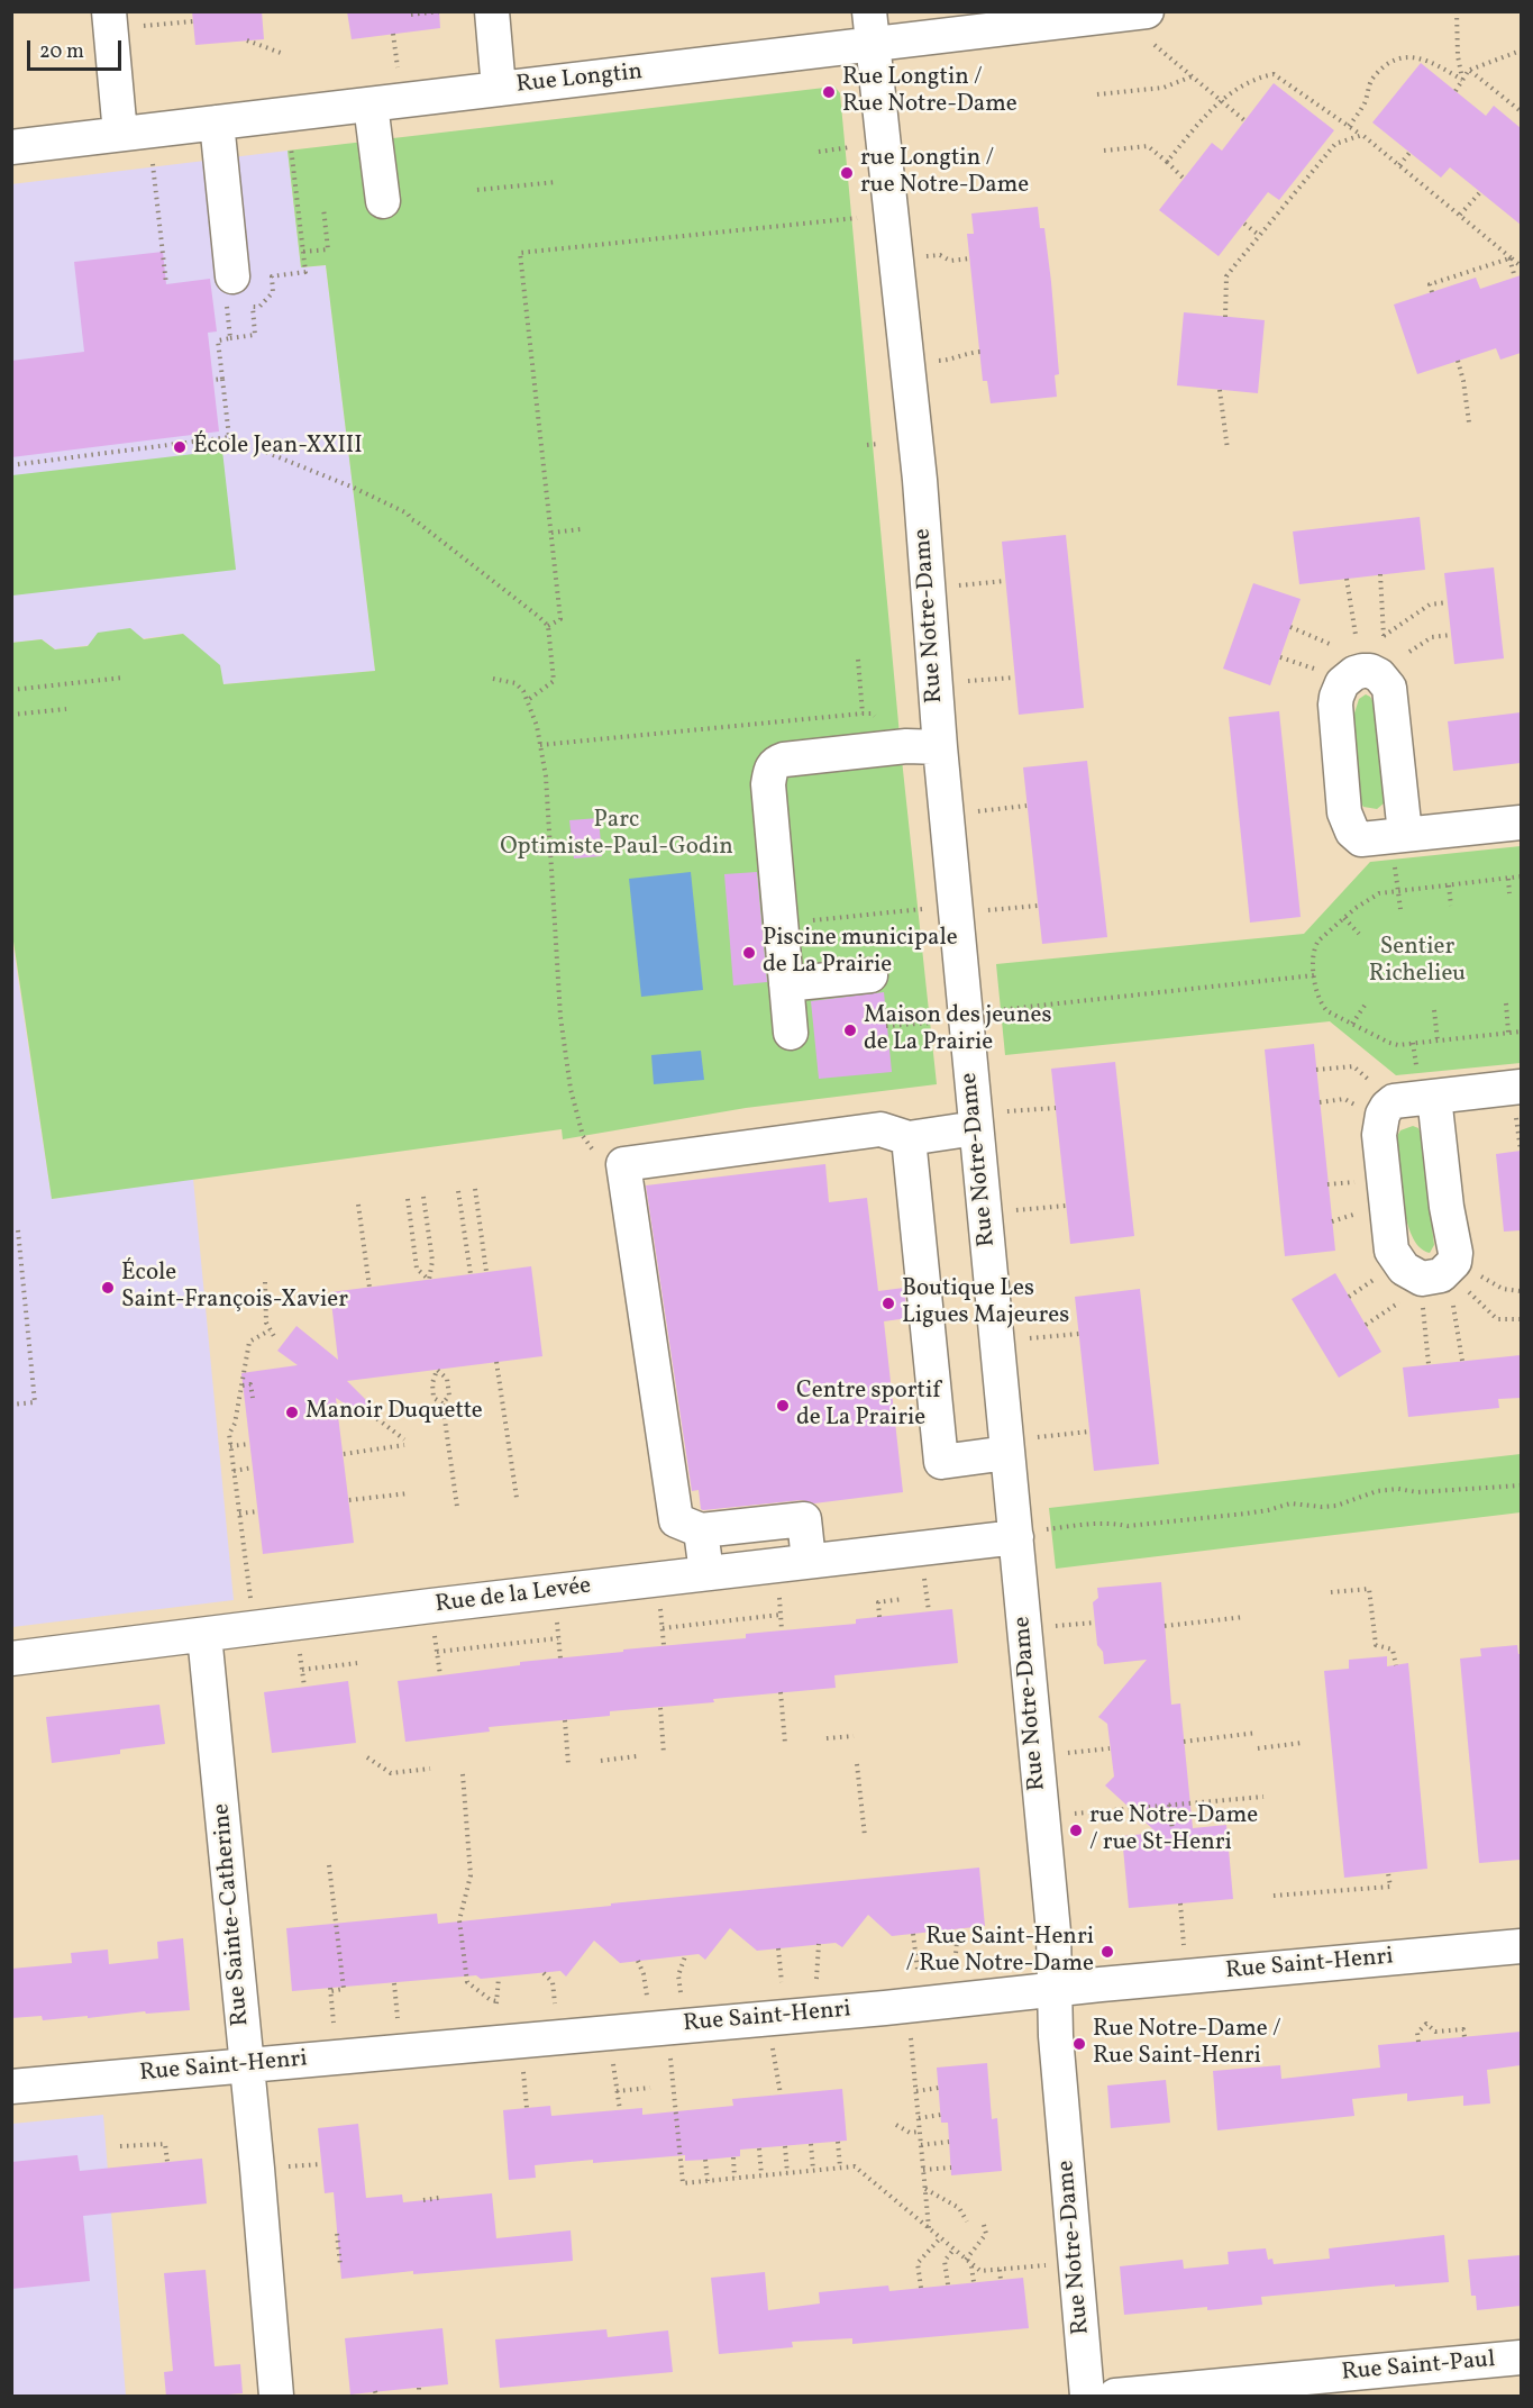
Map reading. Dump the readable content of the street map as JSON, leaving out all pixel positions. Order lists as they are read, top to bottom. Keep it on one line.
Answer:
{"streets":{"street":["Rue Longtin","Rue Notre-Dame","Rue de la Levée","Rue Sainte-Catherine","Rue Saint-Henri","Rue Saint-Paul"]},"crossings":[["Rue Longtin","Rue Notre-Dame"],["Rue Notre-Dame","Rue de la Levée"],["Rue Notre-Dame","Rue Saint-Henri"],["Rue de la Levée","Rue Sainte-Catherine"],["Rue Sainte-Catherine","Rue Saint-Henri"]],"parks":["Parc Optimiste-Paul-Godin","Sentier Richelieu"],"places":["Rue Longtin / Rue Notre-Dame","rue Longtin / rue Notre-Dame","École Jean-XXIII","Piscine municipale de La Prairie","Maison des jeunes de La Prairie","École Saint-François-Xavier","Boutique Les Ligues Majeures","Centre sportif de La Prairie","Manoir Duquette","rue Notre-Dame / rue St-Henri","Rue Saint-Henri / Rue Notre-Dame","Rue Notre-Dame / Rue Saint-Henri"],"scale_bar":"20 m"}
